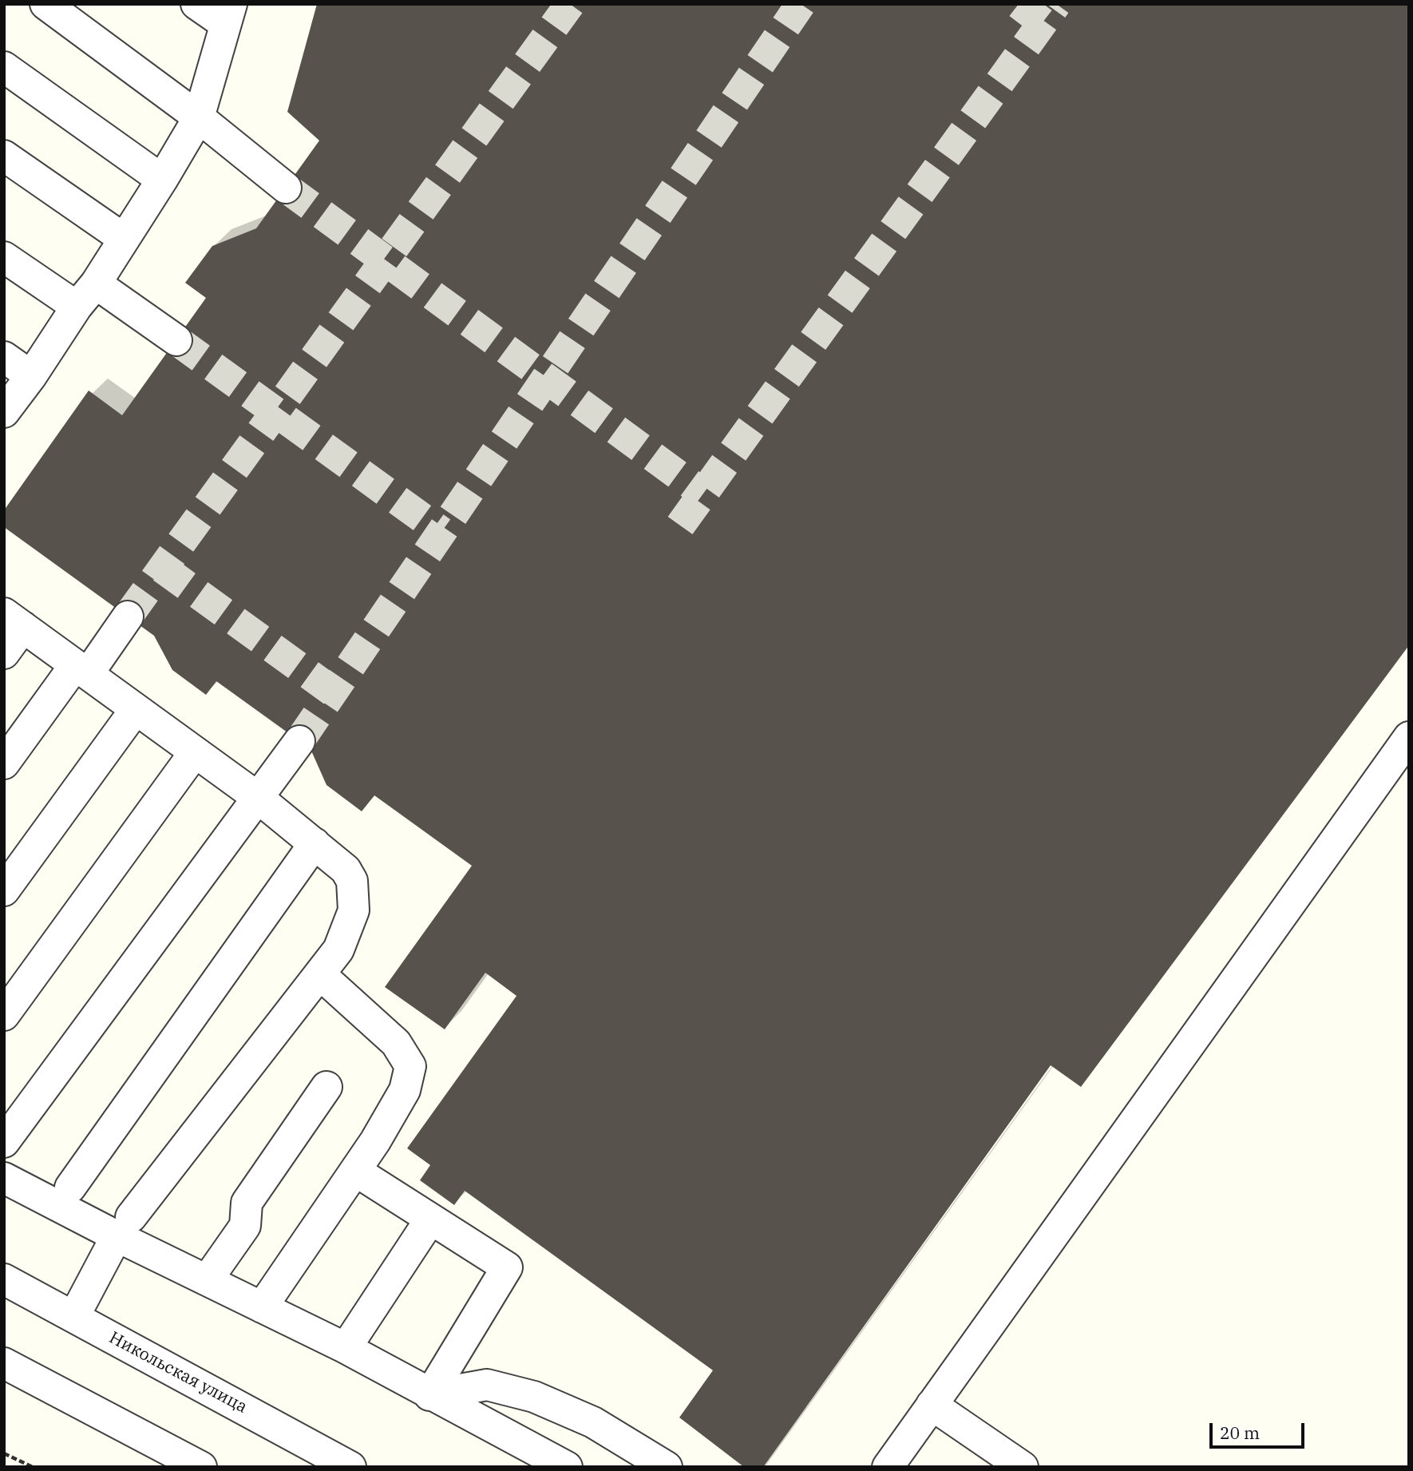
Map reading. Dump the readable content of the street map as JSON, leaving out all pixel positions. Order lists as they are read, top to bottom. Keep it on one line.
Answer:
{"streets":{"street":["Никольская улица"]},"scale_bar":"20 m"}
